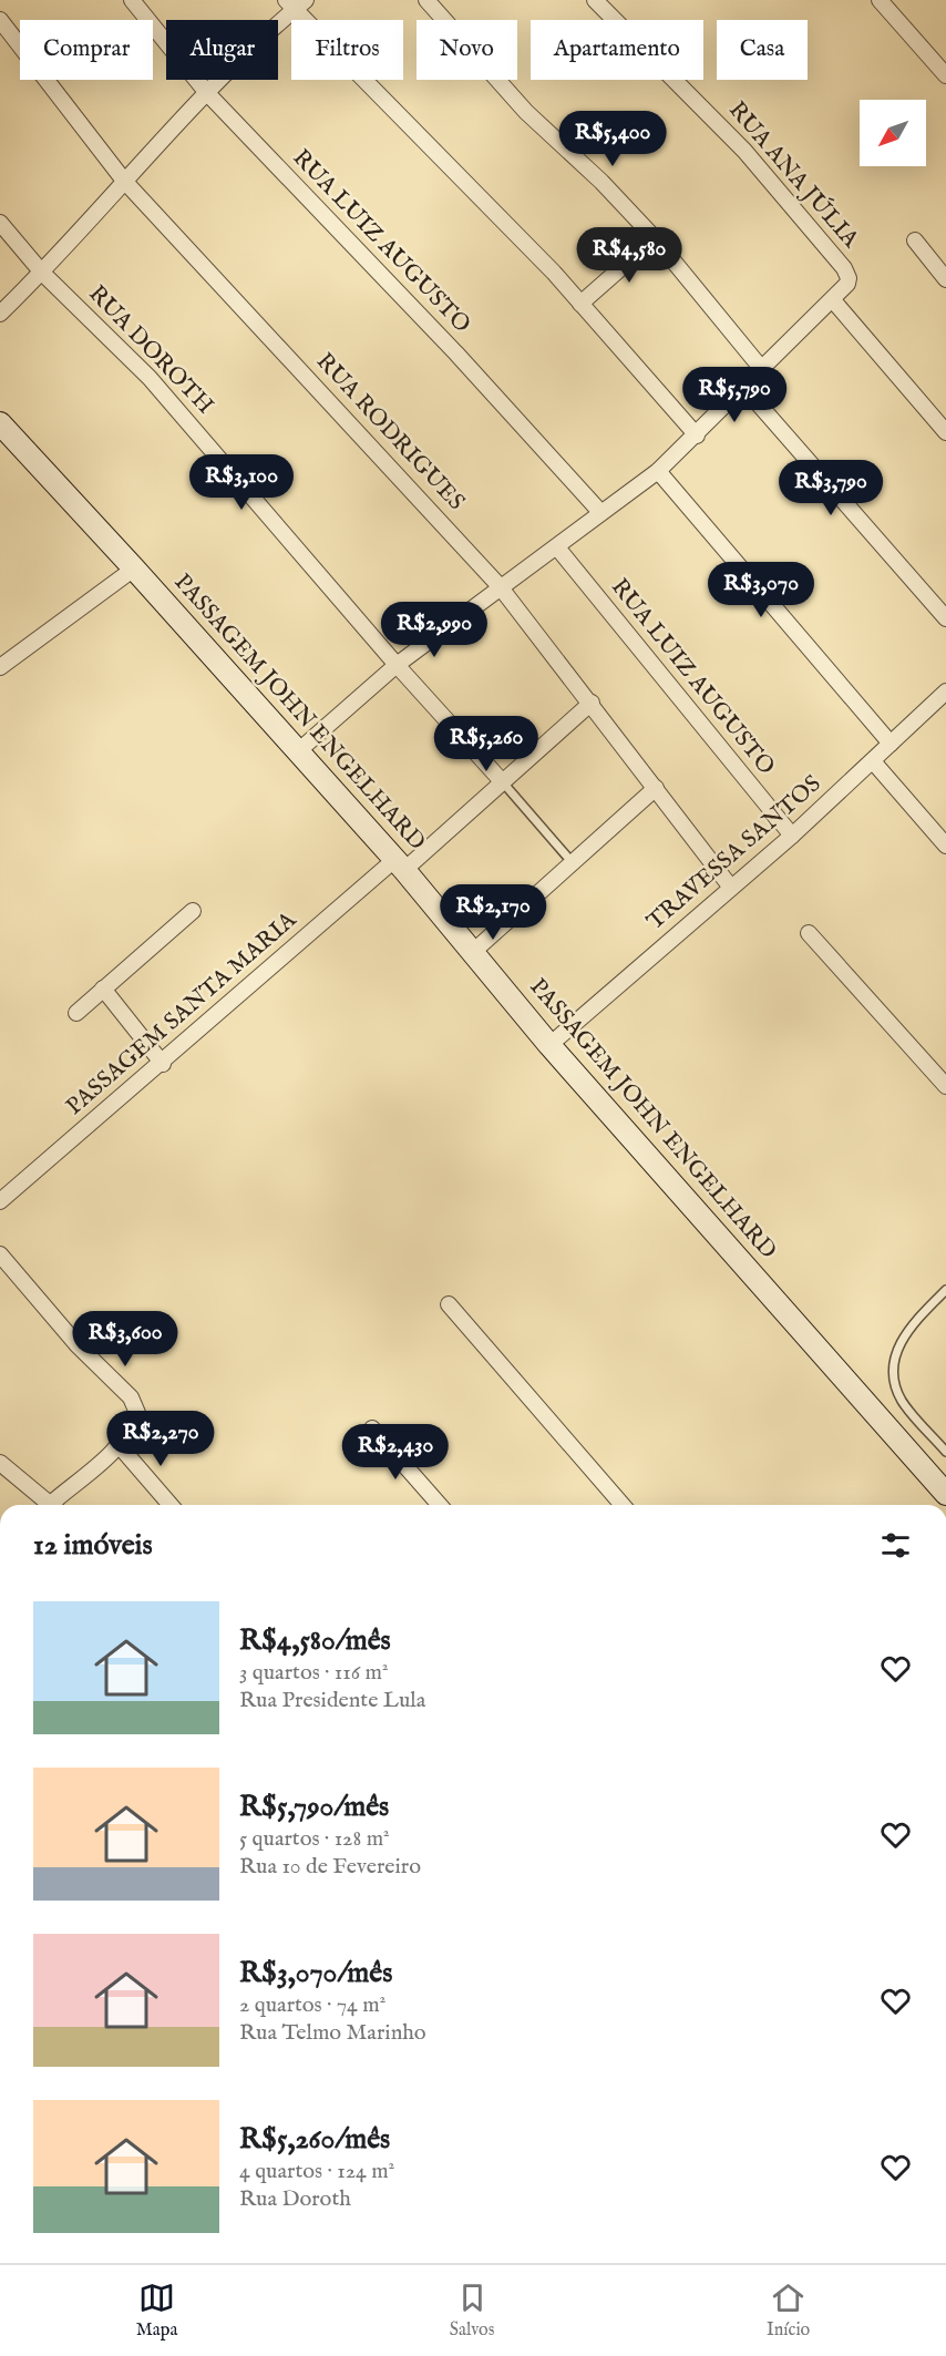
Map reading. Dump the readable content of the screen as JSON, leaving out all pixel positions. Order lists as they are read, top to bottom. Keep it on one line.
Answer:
{"streets":{"main road":["PASSAGEM JOHN ENGELHARD"],"street":["RUA ANA JÚLIA","RUA LUIZ AUGUSTO","RUA DOROTH","RUA RODRIGUES","TRAVESSA SANTOS","PASSAGEM SANTA MARIA"]},"crossings":[["RUA LUIZ AUGUSTO","TRAVESSA SANTOS"],["RUA DOROTH","PASSAGEM SANTA MARIA"],["RUA RODRIGUES","TRAVESSA SANTOS"],["RUA RODRIGUES","PASSAGEM SANTA MARIA"],["PASSAGEM JOHN ENGELHARD","TRAVESSA SANTOS"],["PASSAGEM JOHN ENGELHARD","PASSAGEM SANTA MARIA"]],"north":"bottom left","page":{"chip":["Comprar","Alugar","Filtros","Novo","Apartamento","Casa"],"price":["R$5,400","R$4,580","R$5,790","R$3,100","R$3,790","R$3,070","R$2,990","R$5,260","R$2,170","R$3,600","R$2,270","R$2,430"],"heading":"12 imóveis","list":[{"name":"R$4,580/mês","note":"3 quartos · 116 m² · Rua Presidente Lula"},{"name":"R$5,790/mês","note":"5 quartos · 128 m² · Rua 10 de Fevereiro"},{"name":"R$3,070/mês","note":"2 quartos · 74 m² · Rua Telmo Marinho"},{"name":"R$5,260/mês","note":"4 quartos · 124 m² · Rua Doroth"}],"tabs":["Mapa","Salvos","Início"]}}
